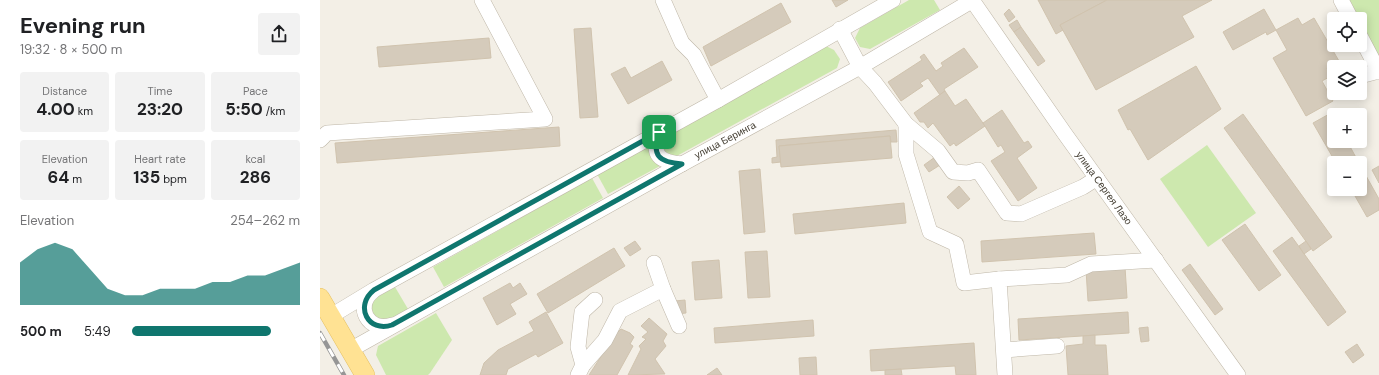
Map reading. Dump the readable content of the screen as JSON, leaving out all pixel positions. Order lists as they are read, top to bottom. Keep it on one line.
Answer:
{"streets":{"street":["улица Беринга","улица Сергея Лазо"]},"crossings":[["улица Беринга","улица Сергея Лазо"]],"page":{"heading":["Evening run","19:32 · 8 × 500 m"],"map_buttons":["+","−"],"stats":[["Distance","4.00 km"],["Time","23:20"],["Pace","5:50 /km"],["Elevation","64 m"],["Heart rate","135 bpm"],["kcal","286"]],"chart":["Elevation","254–262 m"],"list":[{"name":"500 m","note":"5:49"}]}}
